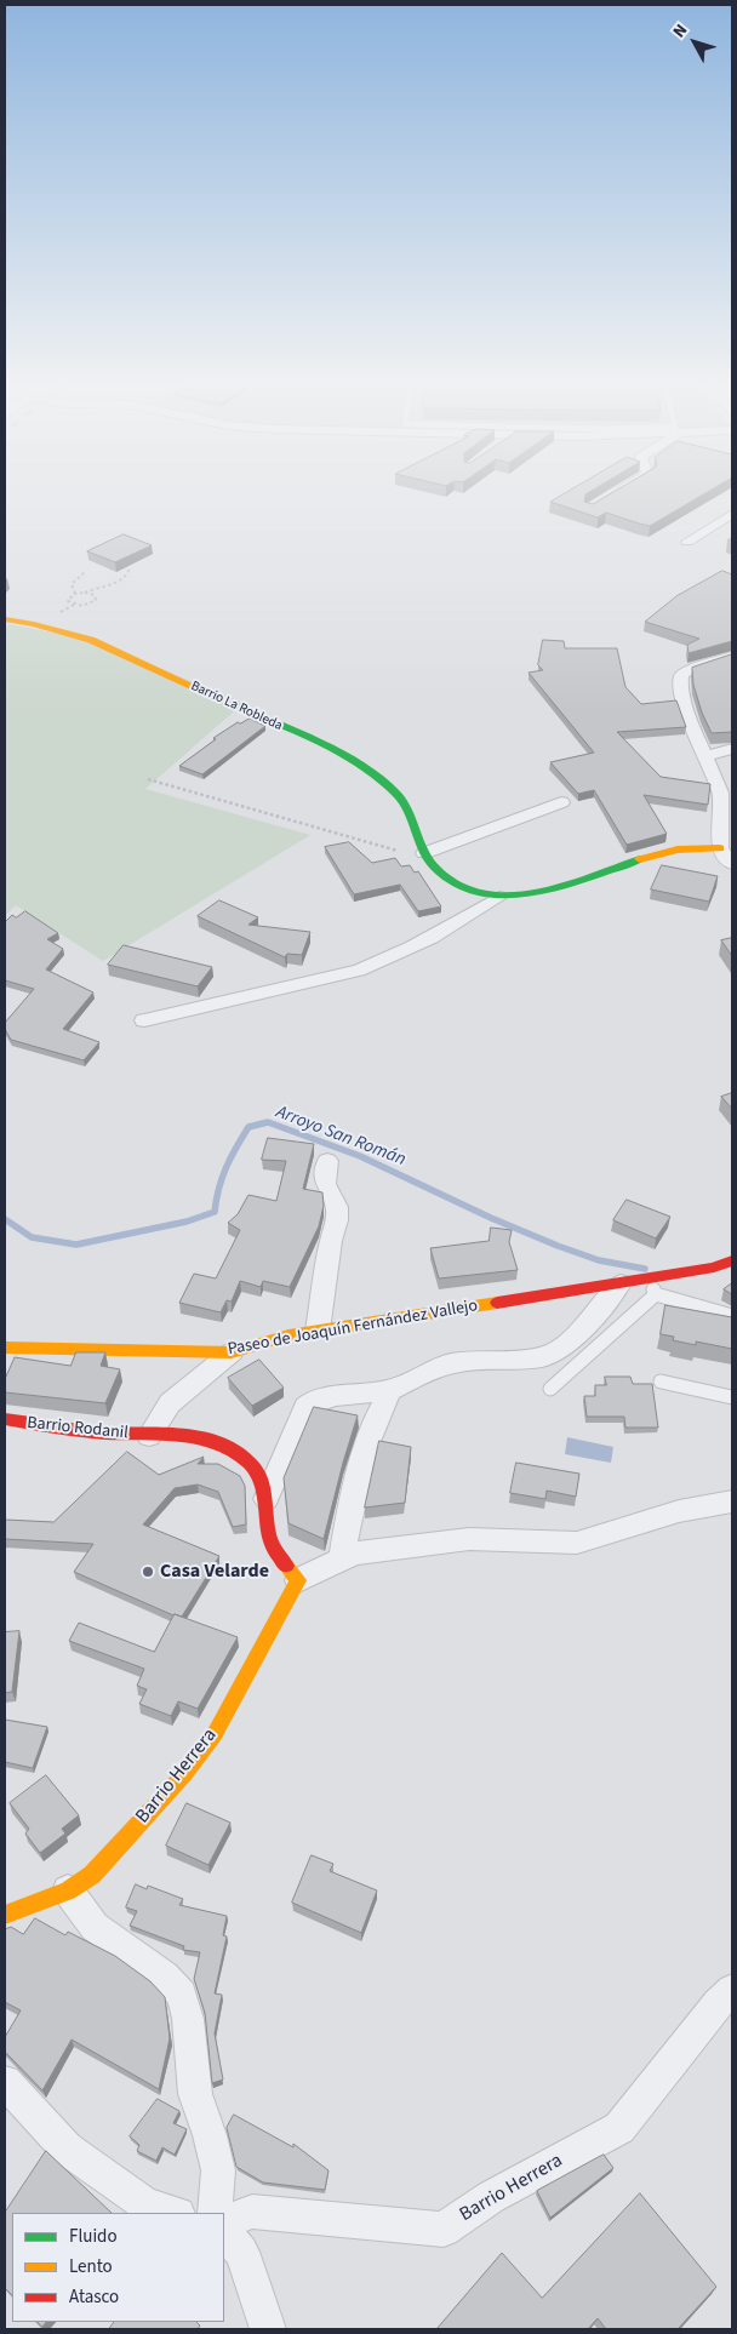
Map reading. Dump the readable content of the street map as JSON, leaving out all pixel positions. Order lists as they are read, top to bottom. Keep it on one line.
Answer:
{"streets":{"street":["Barrio La Robleda","Paseo de Joaquín Fernández Vallejo","Barrio Rodanil","Barrio Herrera"]},"water":["Arroyo San Román"],"places":["Casa Velarde"],"legend":["Fluido","Lento","Atasco"],"north":"top left"}
